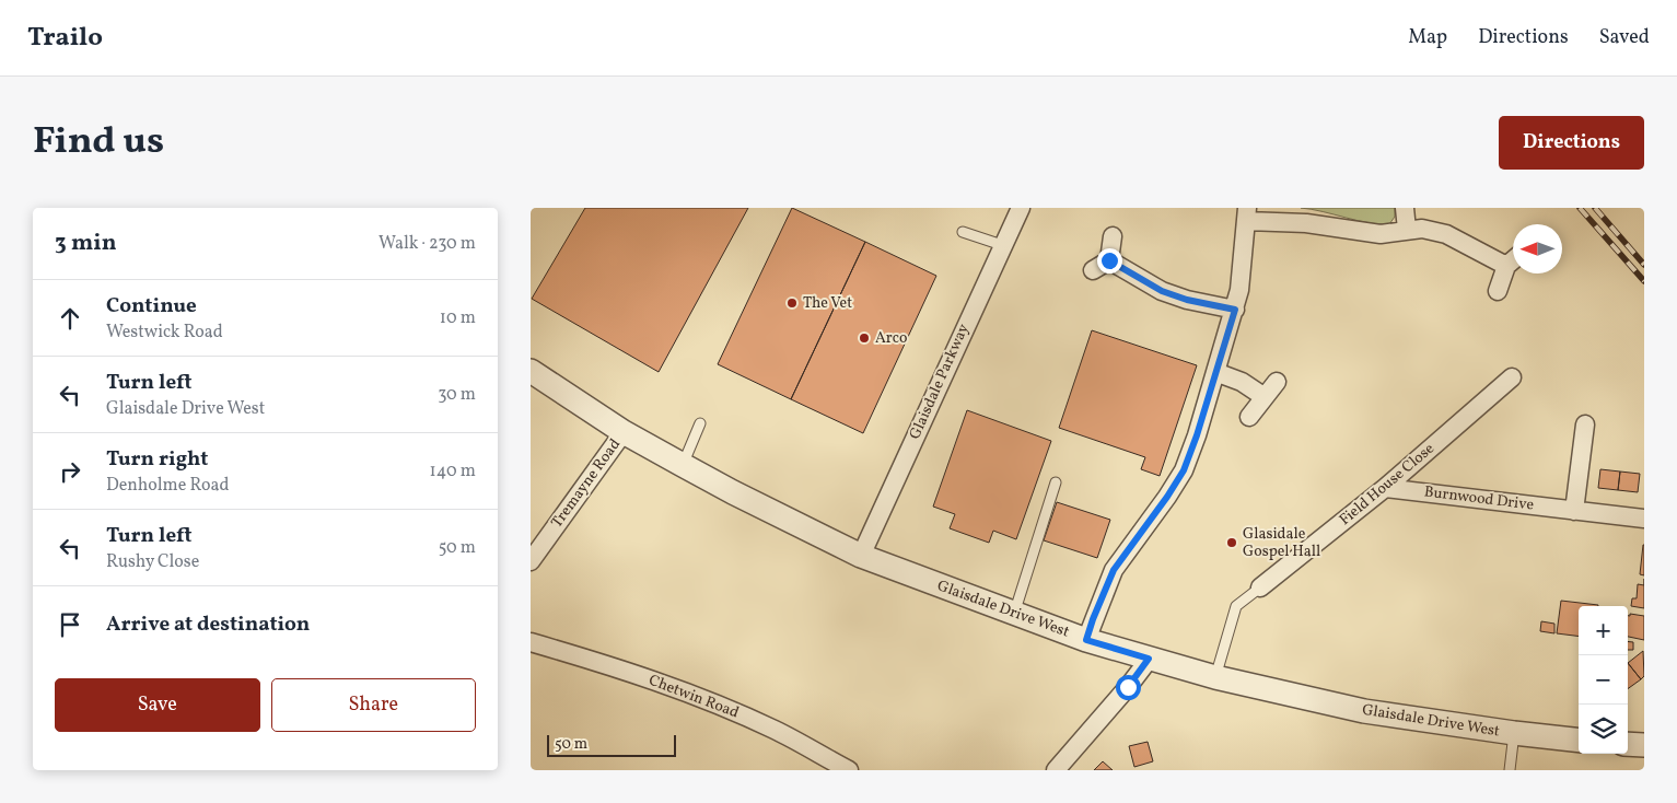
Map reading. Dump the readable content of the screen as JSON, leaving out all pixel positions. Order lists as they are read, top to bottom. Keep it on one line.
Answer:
{"streets":{"street":["Glaisdale Parkway","Tremayne Road","Field House Close","Burnwood Drive","Glaisdale Drive West","Chetwin Road"]},"crossings":[["Glaisdale Parkway","Glaisdale Drive West"],["Tremayne Road","Glaisdale Drive West"],["Field House Close","Burnwood Drive"]],"places":["The Vet","Arco","Glasidale Gospel Hall"],"scale_bar":"50 m","north":"left","page":{"header":"Trailo","nav":["Map","Directions","Saved"],"title":"Find us","buttons":["Directions",["Save","Share"]],"heading":["3 min","Walk · 230 m"],"list":[["Continue","Westwick Road","10 m"],["Turn left","Glaisdale Drive West","30 m"],["Turn right","Denholme Road","140 m"],["Turn left","Rushy Close","50 m"],"Arrive at destination"],"map_buttons":["+","−"],"scale":"50 m"}}
